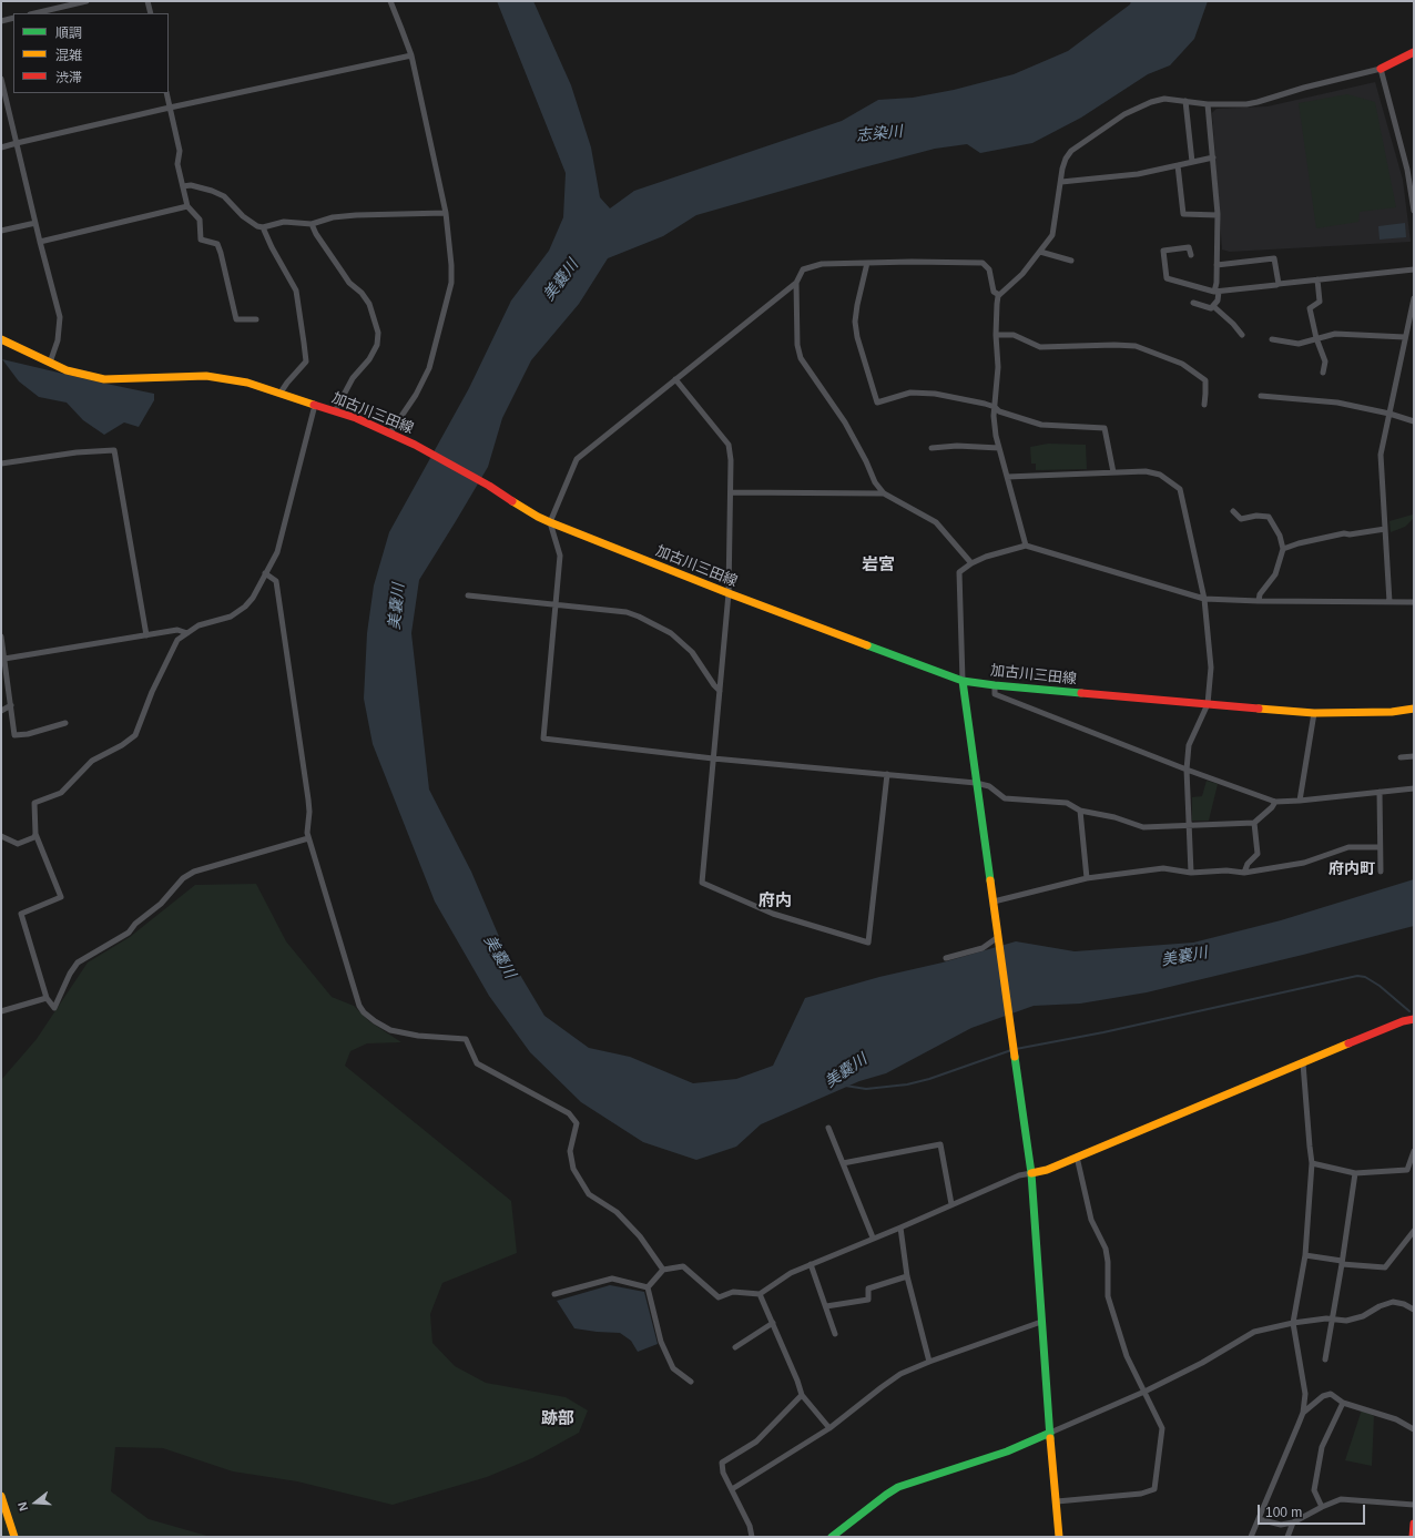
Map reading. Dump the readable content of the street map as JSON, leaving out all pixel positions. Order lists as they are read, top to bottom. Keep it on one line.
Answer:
{"streets":{"main road":["加古川三田線"]},"districts":["岩宮","府内町","府内","跡部"],"water":["志染川","美嚢川"],"legend":["順調","混雑","渋滞"],"scale_bar":"100 m","north":"left"}
